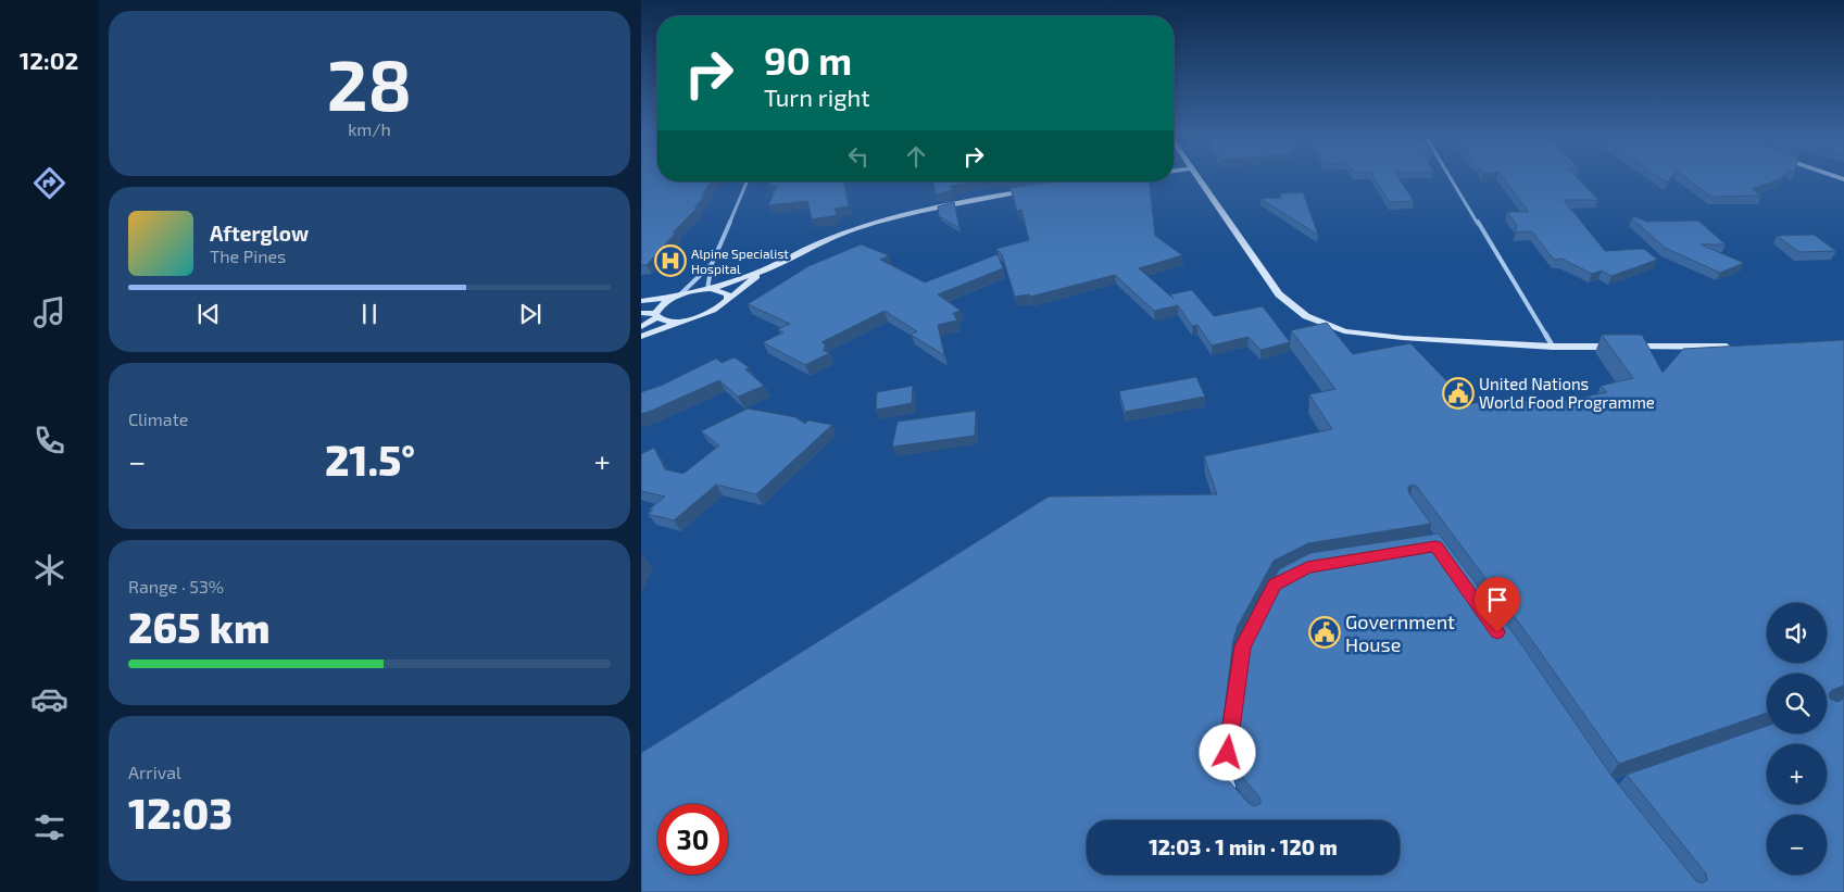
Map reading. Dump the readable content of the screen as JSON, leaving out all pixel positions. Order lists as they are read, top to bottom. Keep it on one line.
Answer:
{"places":{"hospital":["Alpine Specialist Hospital"],"public building":["United Nations World Food Programme","Government House"]},"page":{"tabs":"12:02","tile":[["28","km/h"],"Climate",["Range · 53%","265 km"],["Arrival","12:03"]],"turn":["90 m","Turn right"],"song":["Afterglow","The Pines"],"heat":["−","21.5°","+"],"map_buttons":["+","−"],"limit":"30","trip":"12:03 · 1 min · 120 m"}}
